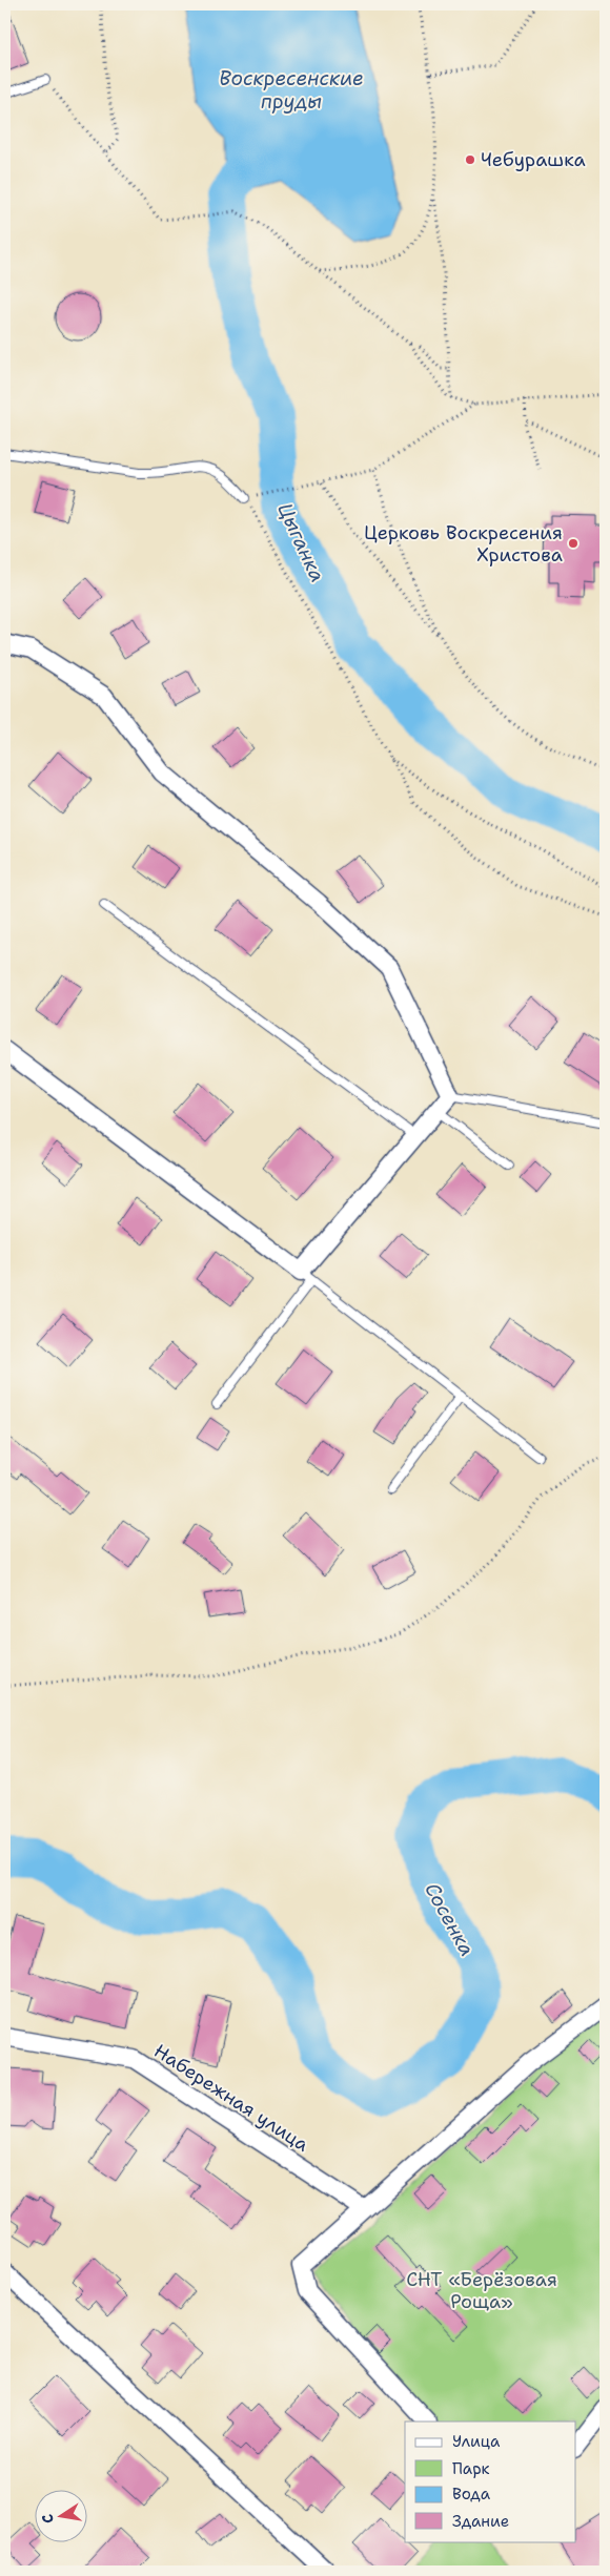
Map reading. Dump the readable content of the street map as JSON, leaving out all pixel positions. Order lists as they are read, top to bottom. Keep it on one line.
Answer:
{"streets":{"street":["Набережная улица"]},"water":["Воскресенские пруды","Цыганка","Сосенка"],"parks":["СНТ «Берёзовая Роща»"],"places":["Чебурашка","Церковь Воскресения Христова"],"legend":["Улица","Парк","Вода","Здание"],"north":"left"}
